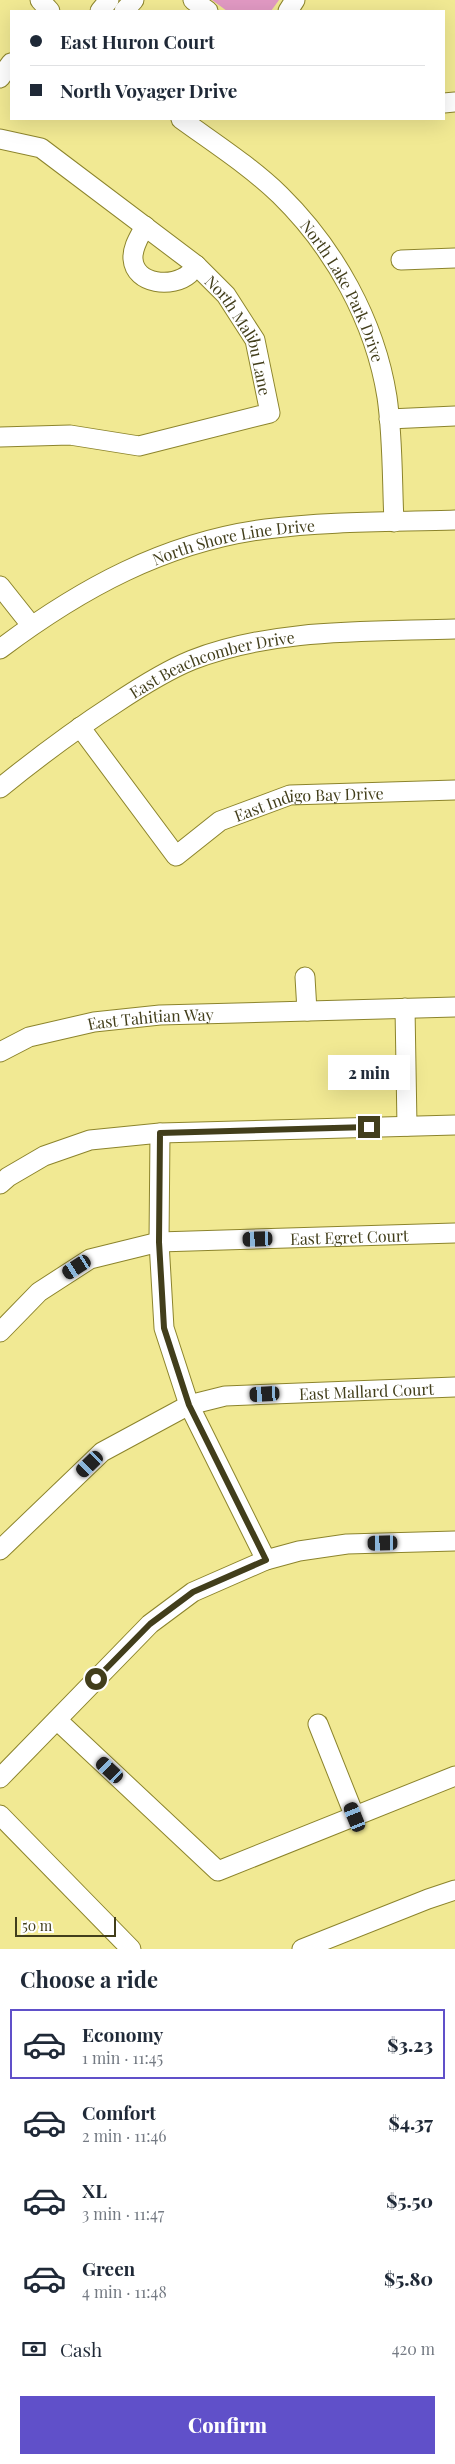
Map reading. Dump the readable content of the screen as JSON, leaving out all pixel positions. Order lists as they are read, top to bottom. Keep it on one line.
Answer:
{"streets":{"street":["North Lake Park Drive","North Malibu Lane","North Shore Line Drive","East Beachcomber Drive","East Indigo Bay Drive","East Tahitian Way","East Egret Court","East Mallard Court"]},"crossings":[["North Lake Park Drive","North Shore Line Drive"],["East Beachcomber Drive","East Indigo Bay Drive"]],"scale_bar":"50 m","page":{"banner":["East Huron Court","North Voyager Drive"],"bubble":"2 min","scale":"50 m","heading":"Choose a ride","list":[{"name":"Economy","note":"1 min · 11:45","value":"$3.23"},{"name":"Comfort","note":"2 min · 11:46","value":"$4.37"},{"name":"XL","note":"3 min · 11:47","value":"$5.50"},{"name":"Green","note":"4 min · 11:48","value":"$5.80"}],"pay":["Cash","420 m"],"buttons":"Confirm"}}
